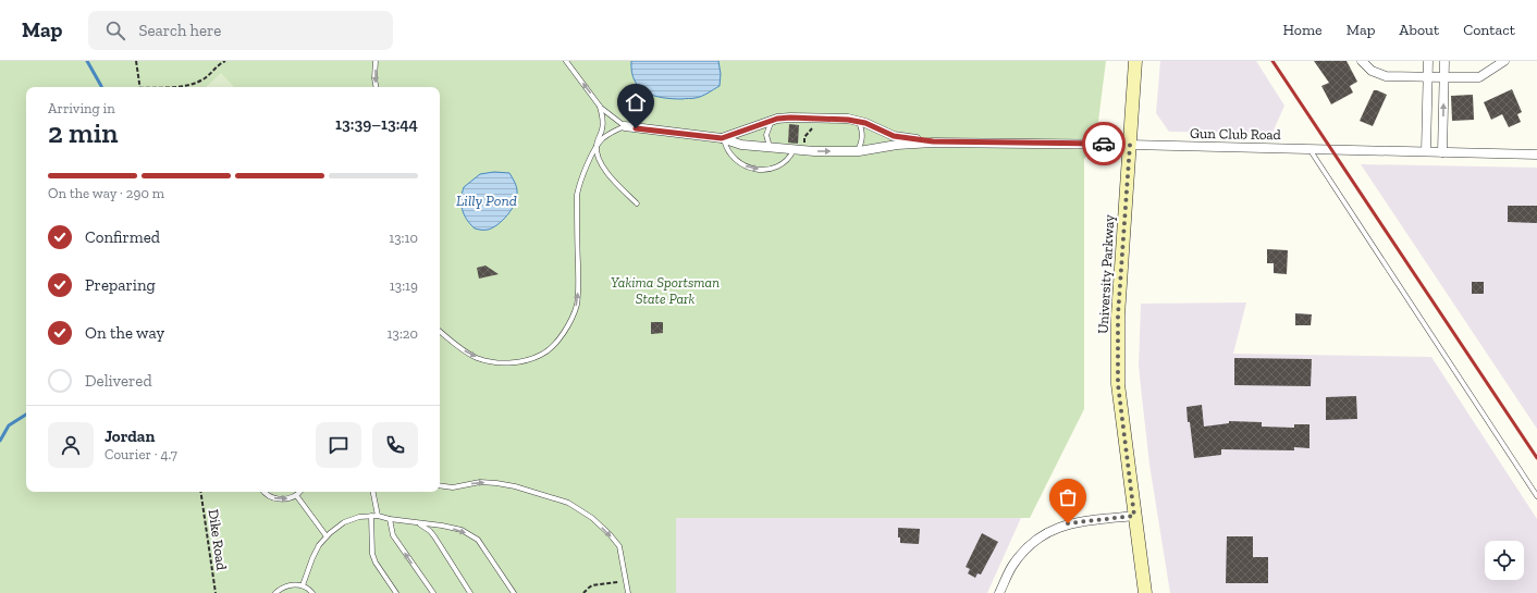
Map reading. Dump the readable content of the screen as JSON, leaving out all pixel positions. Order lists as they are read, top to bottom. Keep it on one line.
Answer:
{"streets":{"main road":["University Parkway"],"street":["Gun Club Road"],"path":["Dike Road"]},"crossings":[["Gun Club Road","University Parkway"]],"water":["Lilly Pond"],"parks":["Yakima Sportsman State Park"],"page":{"header":"Map","search":"Search here","nav":["Home","Map","About","Contact"],"heading":["2 min","Arriving in","13:39–13:44"],"panel":["Jordan","Courier · 4.7"],"bar":"On the way · 290 m","list":[["Confirmed","13:10"],["Preparing","13:19"],["On the way","13:20"],"Delivered"]}}
